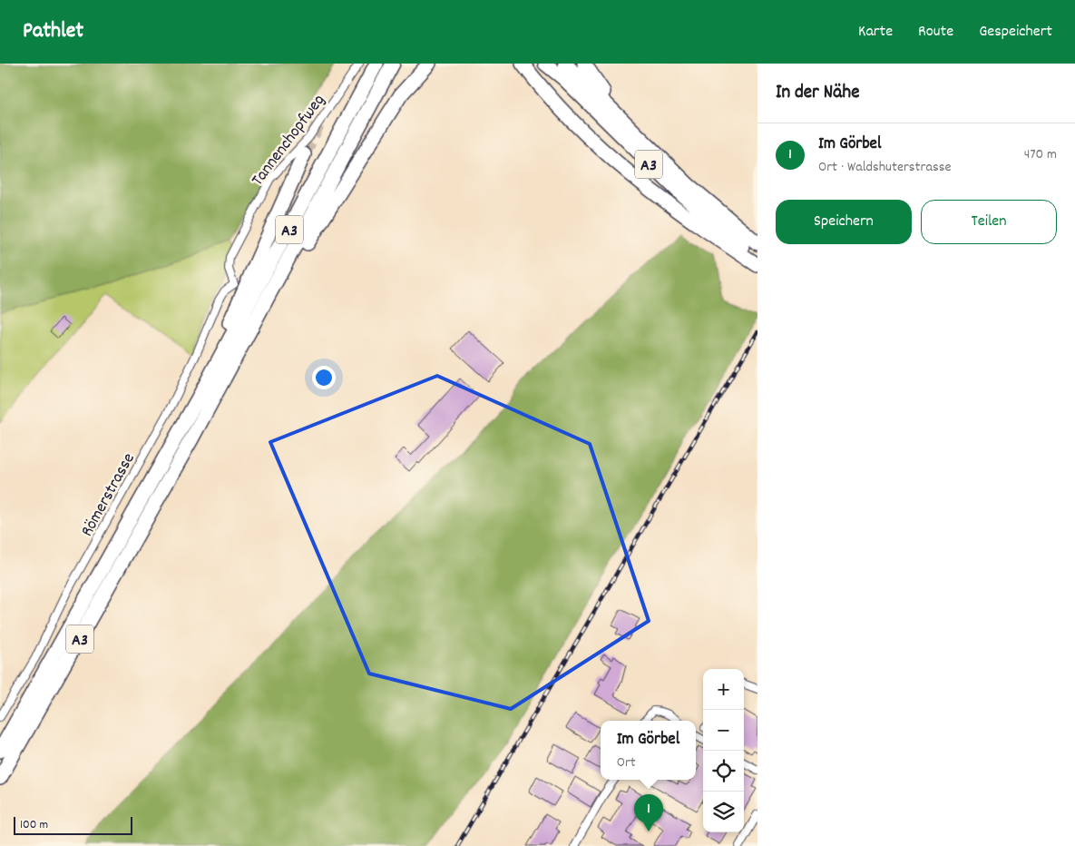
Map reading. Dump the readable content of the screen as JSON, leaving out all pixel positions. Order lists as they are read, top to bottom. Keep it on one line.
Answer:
{"streets":{"highway":["A3"],"street":["Tannenchopfweg","Römerstrasse"]},"crossings":[["Tannenchopfweg","Römerstrasse"]],"scale_bar":"100 m","page":{"header":"Pathlet","nav":["Karte","Route","Gespeichert"],"heading":"In der Nähe","list":[{"mark":"1","name":"Im Görbel","note":"Ort · Waldshuterstrasse","value":"470 m"}],"buttons":["Speichern","Teilen"],"map_buttons":["+","−"],"popup":["Im Görbel","Ort"],"pins":"1","scale":"100 m"}}
